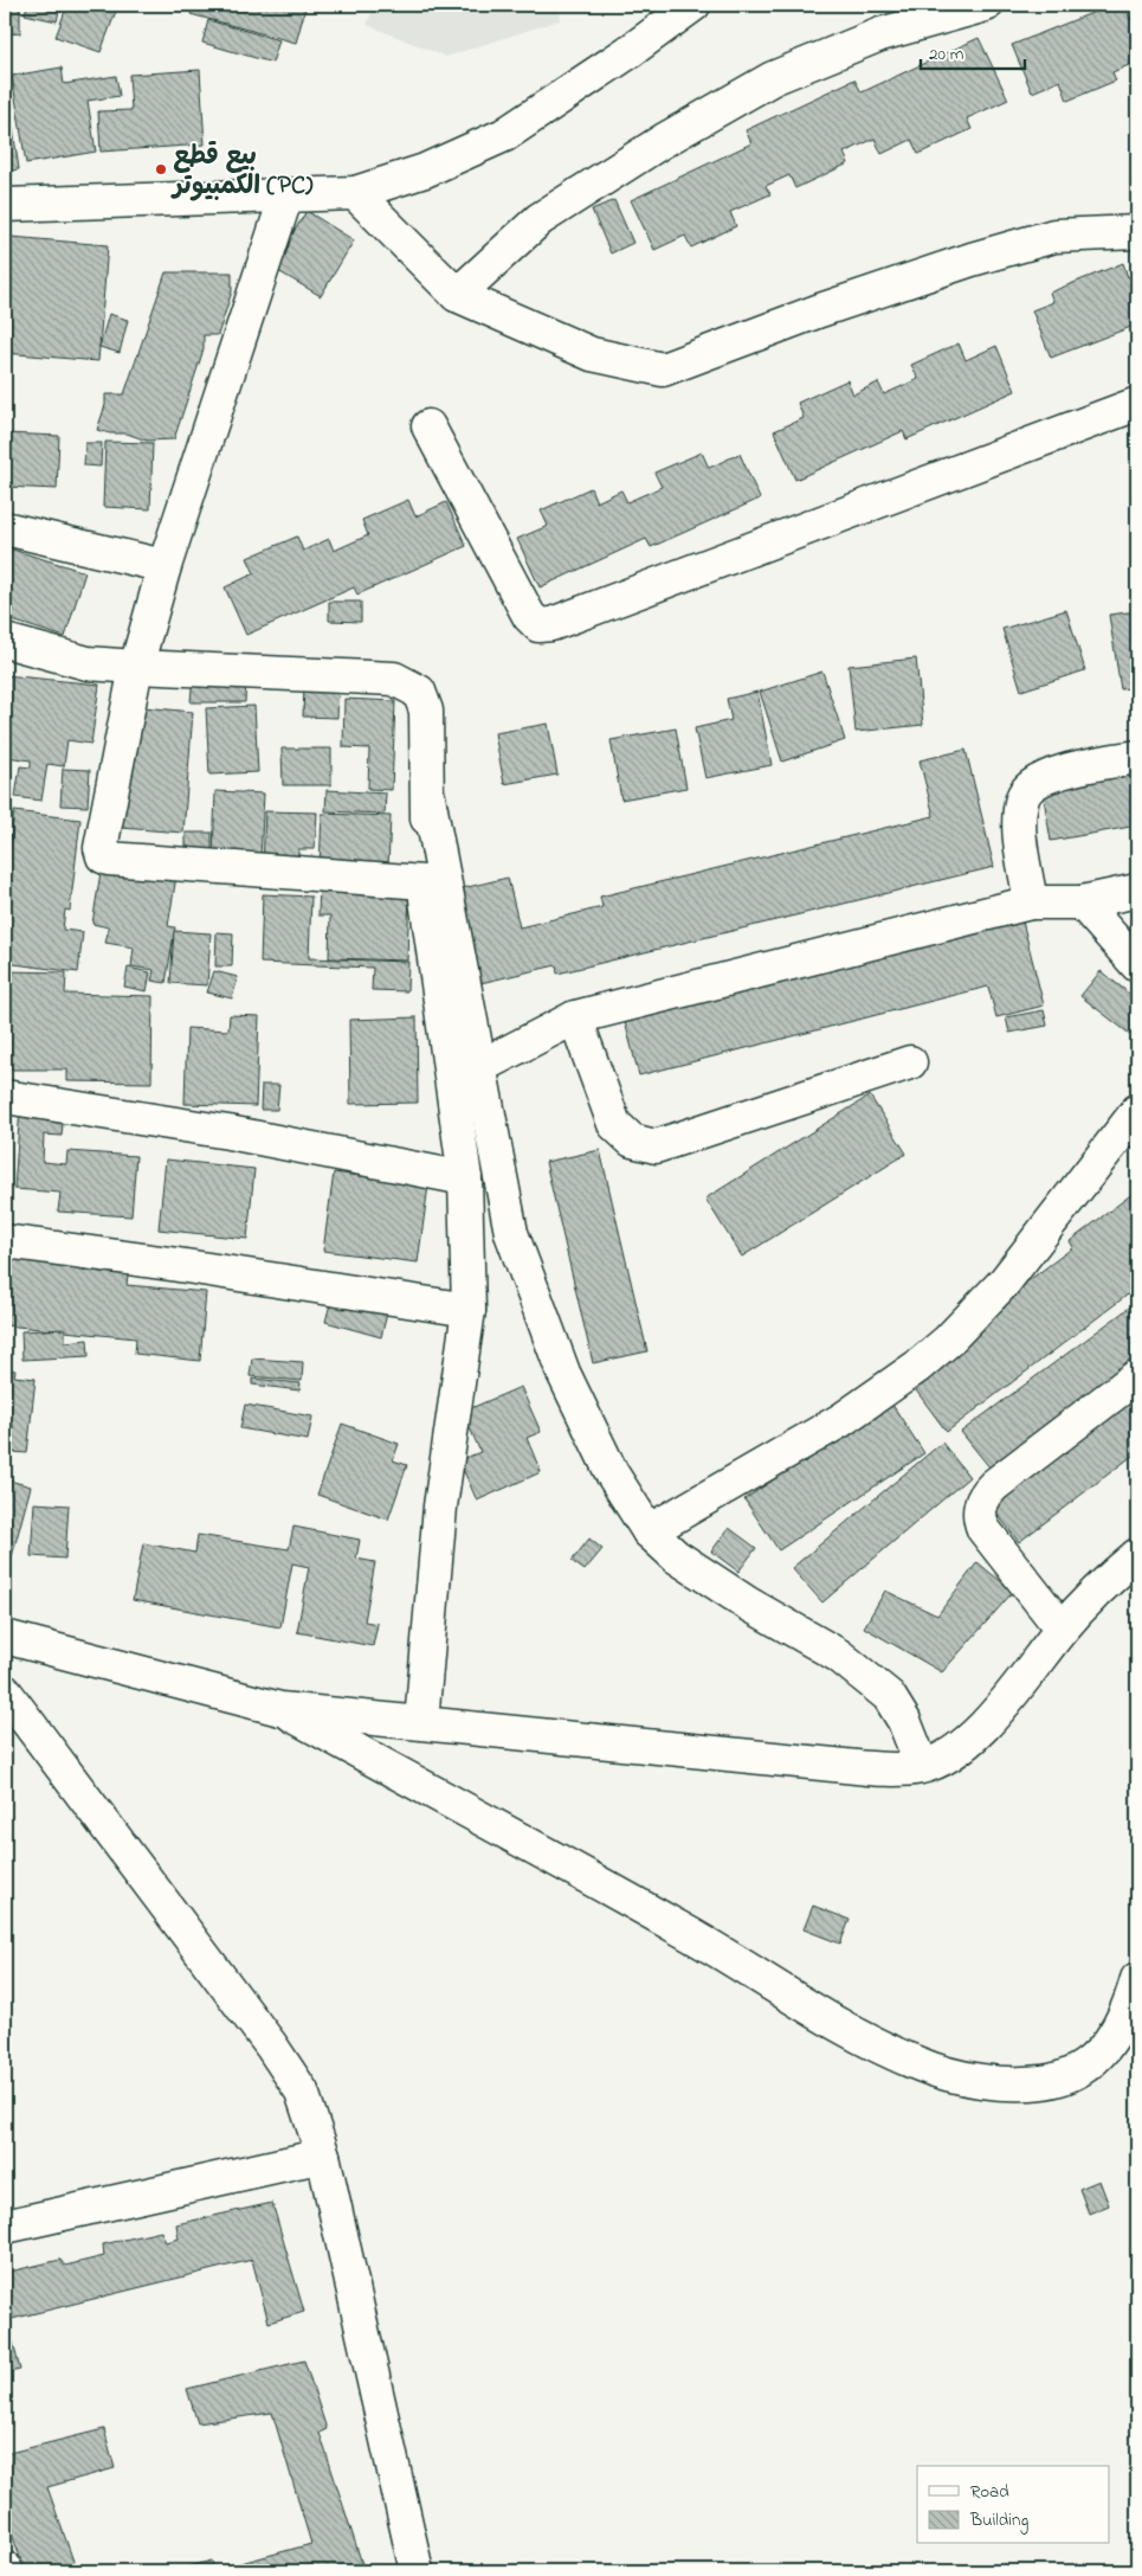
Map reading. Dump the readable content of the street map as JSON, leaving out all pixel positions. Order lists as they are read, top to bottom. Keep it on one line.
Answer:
{"places":["بيع قطع الكمبيوتر (PC)"],"legend":["Road","Building"],"scale_bar":"20 m"}
